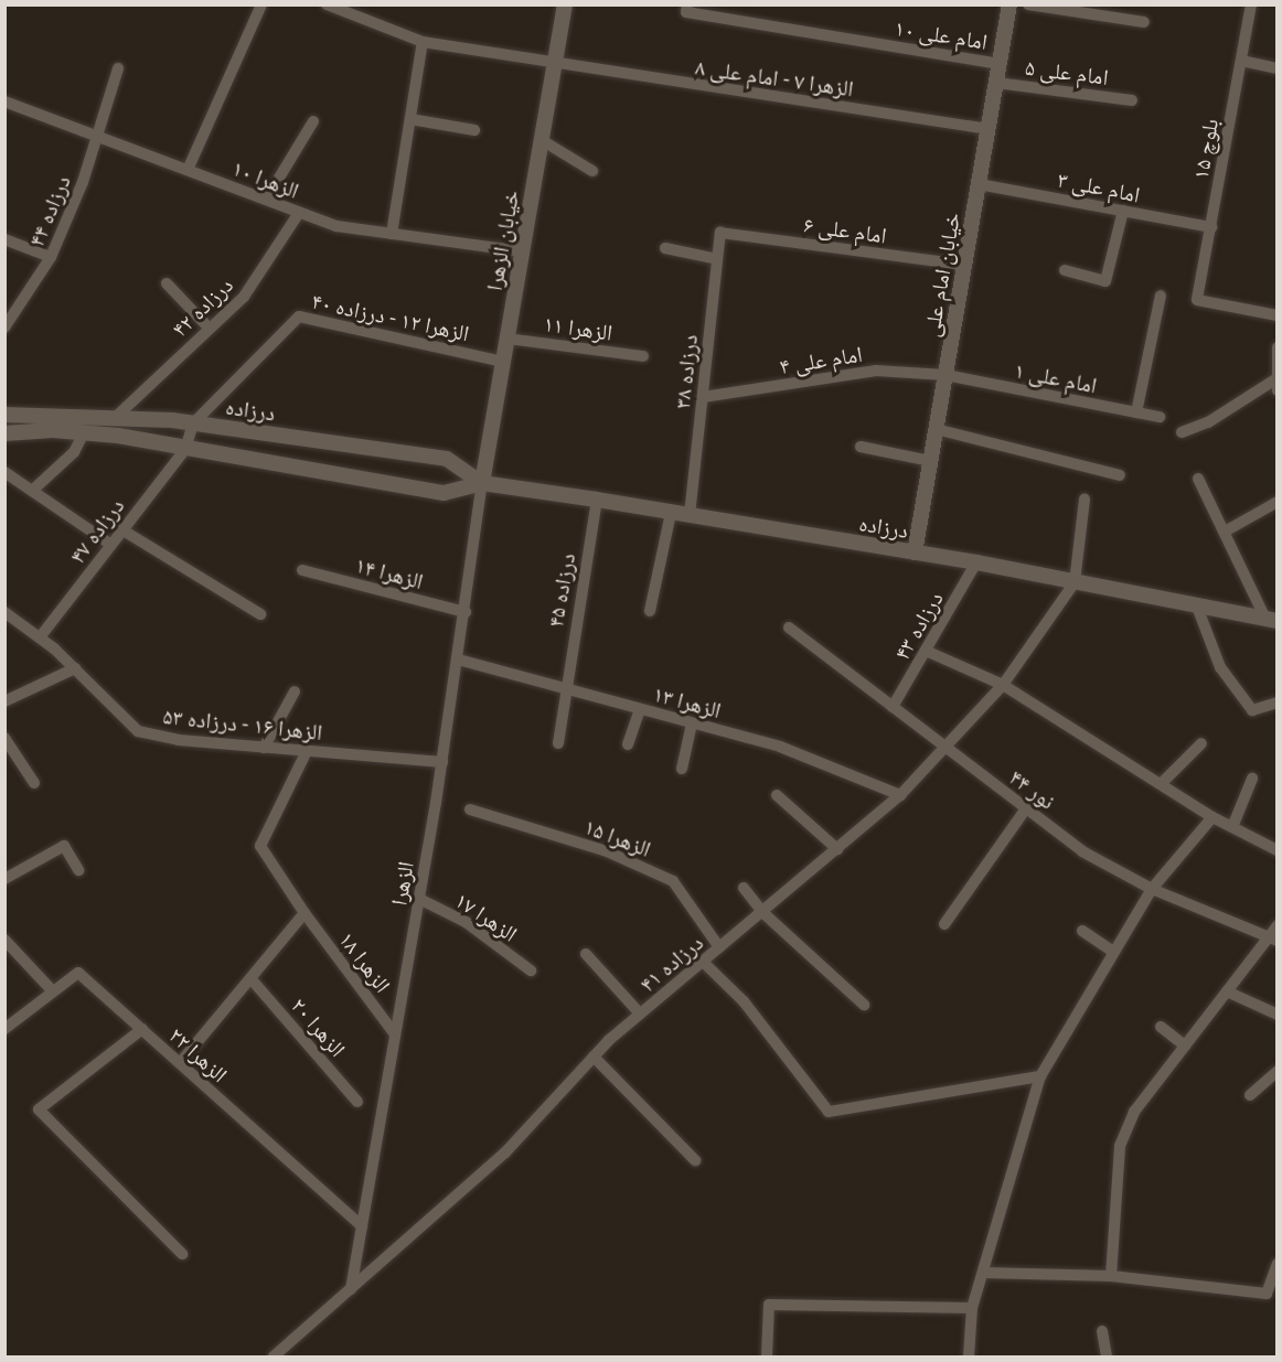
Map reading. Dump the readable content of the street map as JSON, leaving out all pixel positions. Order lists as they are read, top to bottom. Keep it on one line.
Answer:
{"streets":{"main road":["خیابان الزهرا","خیابان امام علی","درزاده"],"street":["امام علی ۱۰","امام علی ۵","الزهرا ۷ - امام علی ۸","بلوچ ۱۵","الزهرا ۱۰","امام علی ۳","درزاده ۴۴","امام علی ۶","درزاده ۴۲","الزهرا ۱۲ - درزاده ۴۰","الزهرا ۱۱","امام علی ۴","درزاده ۳۸","امام علی ۱","درزاده ۴۷","الزهرا ۱۴","درزاده ۴۵","درزاده ۴۳","الزهرا ۱۳","الزهرا ۱۶ - درزاده ۵۳","نور ۴۴","الزهرا ۱۵","الزهرا","الزهرا ۱۷","الزهرا ۱۸","درزاده ۴۱","الزهرا ۲۰","الزهرا ۲۲"]},"crossings":[["امام علی ۱۰","خیابان امام علی"],["امام علی ۵","خیابان امام علی"],["الزهرا ۷ - امام علی ۸","خیابان الزهرا"],["الزهرا ۷ - امام علی ۸","خیابان امام علی"],["بلوچ ۱۵","امام علی ۳"],["الزهرا ۱۰","درزاده ۴۴"],["الزهرا ۱۰","خیابان الزهرا"],["الزهرا ۱۰","درزاده ۴۲"],["امام علی ۳","خیابان امام علی"],["امام علی ۶","خیابان امام علی"],["امام علی ۶","درزاده ۳۸"],["خیابان الزهرا","الزهرا ۱۲ - درزاده ۴۰"],["خیابان الزهرا","الزهرا ۱۱"],["خیابان الزهرا","درزاده"],["خیابان الزهرا","الزهرا"],["خیابان امام علی","امام علی ۴"],["خیابان امام علی","امام علی ۱"],["خیابان امام علی","درزاده"],["درزاده ۴۲","درزاده"],["الزهرا ۱۲ - درزاده ۴۰","درزاده"],["الزهرا ۱۲ - درزاده ۴۰","درزاده ۴۷"],["امام علی ۴","درزاده ۳۸"],["امام علی ۴","امام علی ۱"],["درزاده ۳۸","درزاده"],["درزاده","درزاده ۴۷"],["درزاده","درزاده ۴۵"],["درزاده","درزاده ۴۳"],["درزاده","الزهرا"],["درزاده","درزاده ۴۱"],["درزاده ۴۷","الزهرا ۱۶ - درزاده ۵۳"],["الزهرا ۱۴","الزهرا"],["درزاده ۴۵","الزهرا ۱۳"],["درزاده ۴۳","نور ۴۴"],["الزهرا ۱۳","الزهرا"],["الزهرا ۱۳","درزاده ۴۱"],["الزهرا ۱۶ - درزاده ۵۳","الزهرا"],["الزهرا ۱۶ - درزاده ۵۳","الزهرا ۱۸"],["نور ۴۴","درزاده ۴۱"],["الزهرا ۱۵","درزاده ۴۱"],["الزهرا","الزهرا ۱۷"],["الزهرا","الزهرا ۱۸"],["الزهرا","درزاده ۴۱"],["الزهرا","الزهرا ۲۲"]]}
